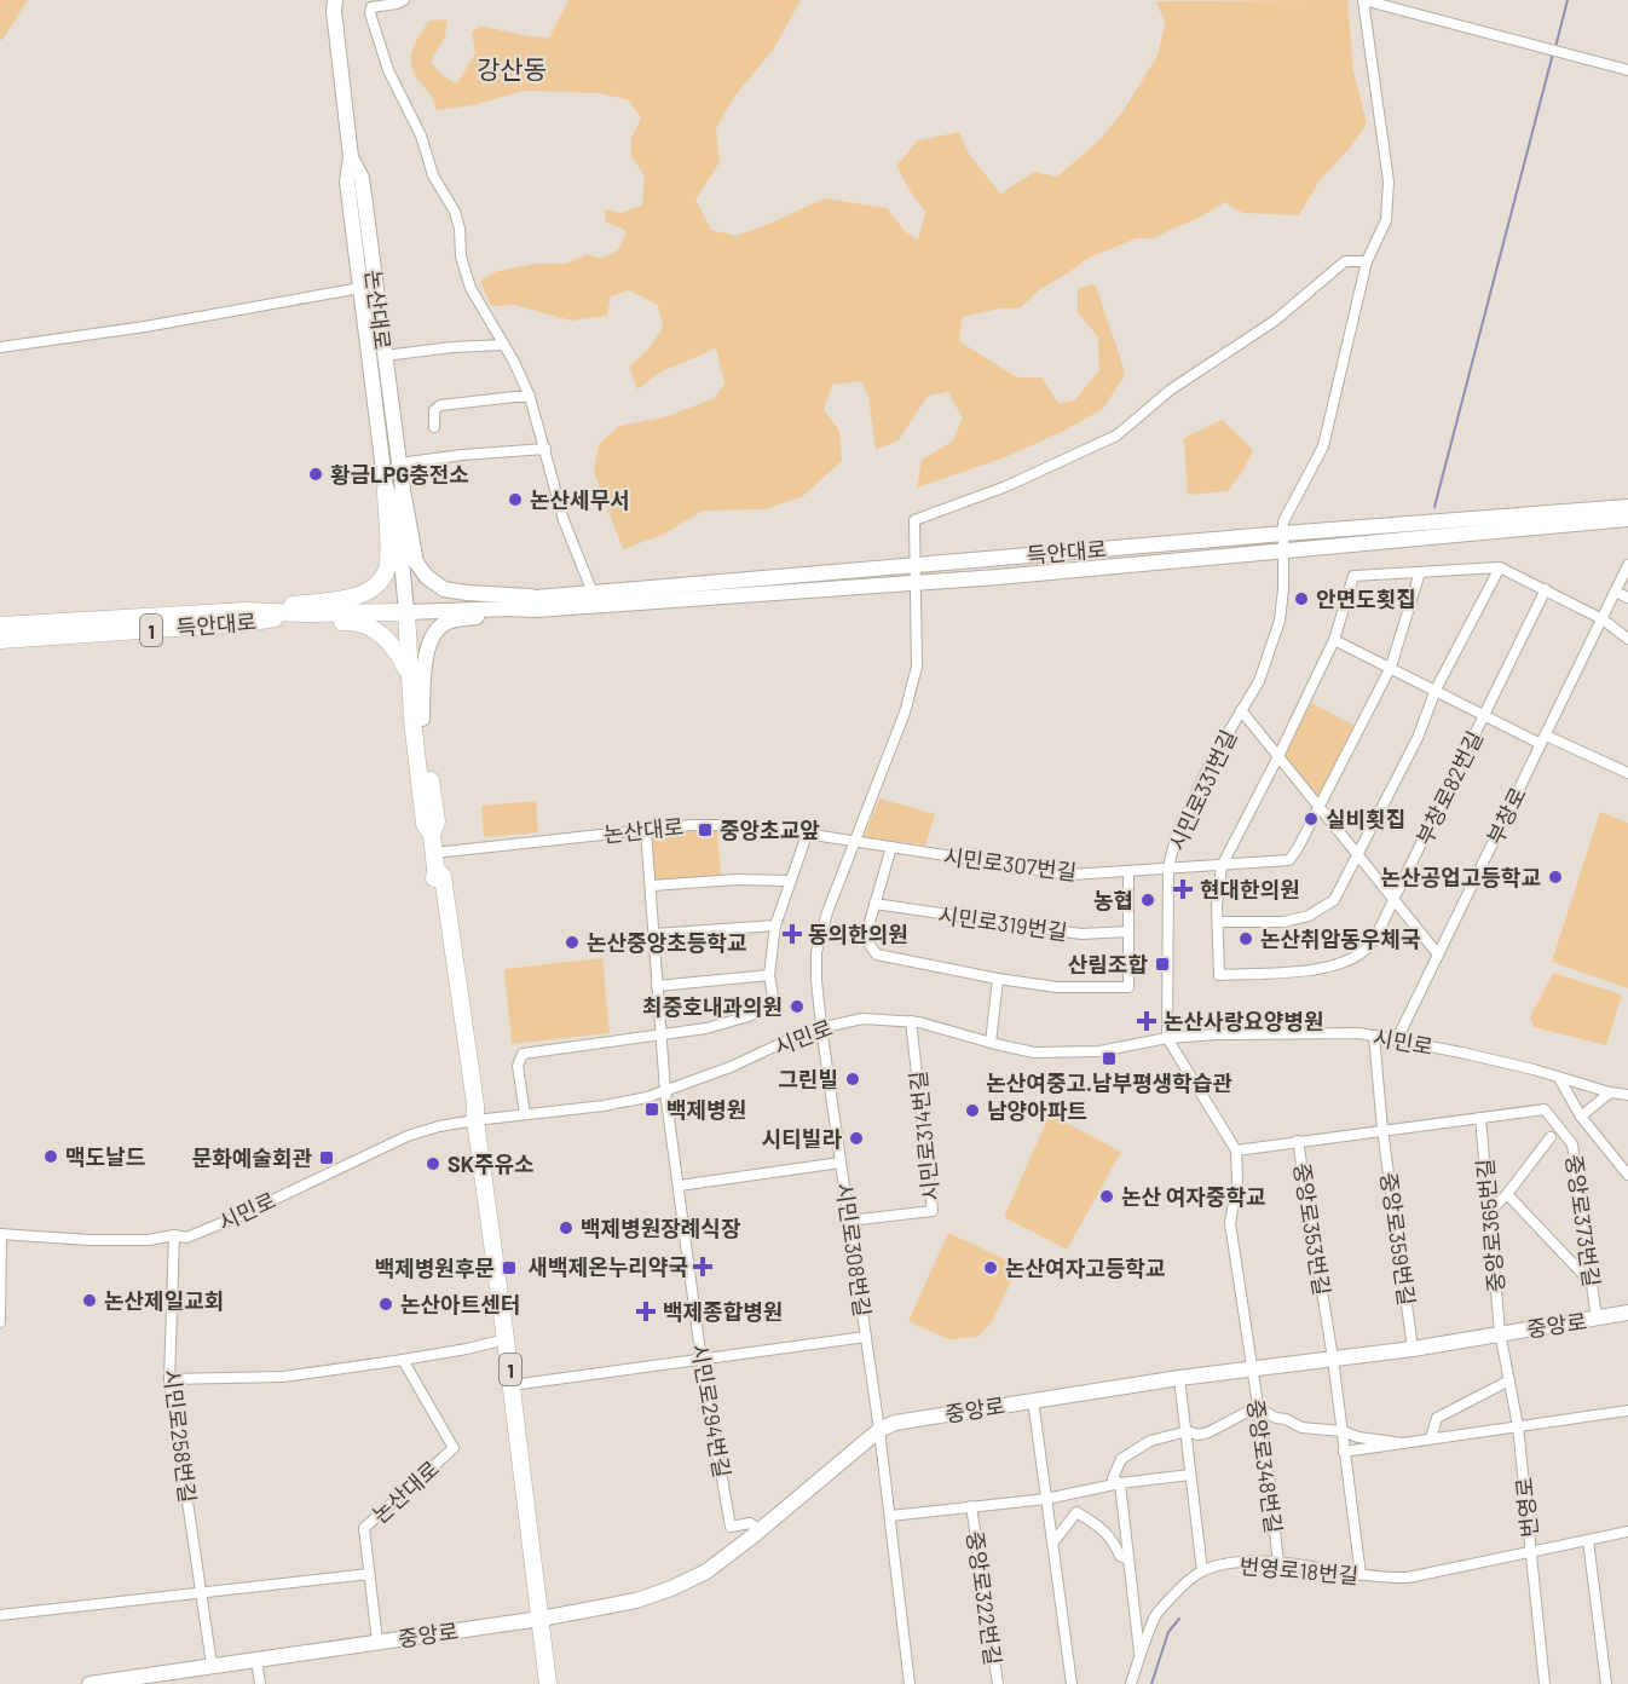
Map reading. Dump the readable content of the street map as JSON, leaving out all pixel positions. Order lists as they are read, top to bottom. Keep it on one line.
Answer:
{"streets":{"main road":["논산대로","득안대로","1"],"street":["부창로82번길","시민로331번길","부창로","시민로307번길","시민로319번길","시민로","시민로314번길","중앙로373번길","중앙로365번길","중앙로353번길","중앙로359번길","시민로308번길","중앙로","시민로294번길","시민로258번길","중앙로348번길","번영로","번영로18번길","중앙로322번길"]},"crossings":[["논산대로","득안대로"],["논산대로","1"],["논산대로","시민로307번길"],["논산대로","시민로"],["논산대로","중앙로"],["논산대로","시민로294번길"],["득안대로","1"],["득안대로","시민로331번길"],["부창로82번길","부창로"],["시민로331번길","시민로307번길"],["시민로331번길","시민로"],["부창로","시민로"],["시민로","시민로314번길"],["시민로","중앙로359번길"],["시민로","시민로308번길"],["시민로","시민로294번길"],["시민로","시민로258번길"],["시민로314번길","시민로308번길"],["중앙로373번길","중앙로365번길"],["중앙로373번길","중앙로"],["중앙로365번길","중앙로"],["중앙로365번길","번영로"],["중앙로353번길","중앙로359번길"],["중앙로353번길","중앙로"],["중앙로353번길","번영로18번길"],["중앙로359번길","중앙로"],["시민로308번길","중앙로"],["시민로308번길","시민로294번길"],["중앙로","시민로294번길"],["중앙로","시민로258번길"],["중앙로","중앙로348번길"],["중앙로","번영로"],["중앙로348번길","번영로18번길"],["번영로","번영로18번길"]],"districts":["강산동"],"places":{"other":["황금LPG충전소","논산세무서","안면도횟집","실비횟집","논산공업고등학교","농협","논산취암동우체국","논산중앙초등학교","최중호내과의원","그린빌","남양아파트","시티빌라","맥도날드","SK주유소","논산 여자중학교","백제병원장례식장","논산여자고등학교","논산제일교회","논산아트센터"],"transit":["중앙초교앞","산림조합","논산여중고.남부평생학습관","백제병원","문화예술회관","백제병원후문"],"health":["현대한의원","동의한의원","논산사랑요양병원","새백제온누리약국","백제종합병원"]}}
